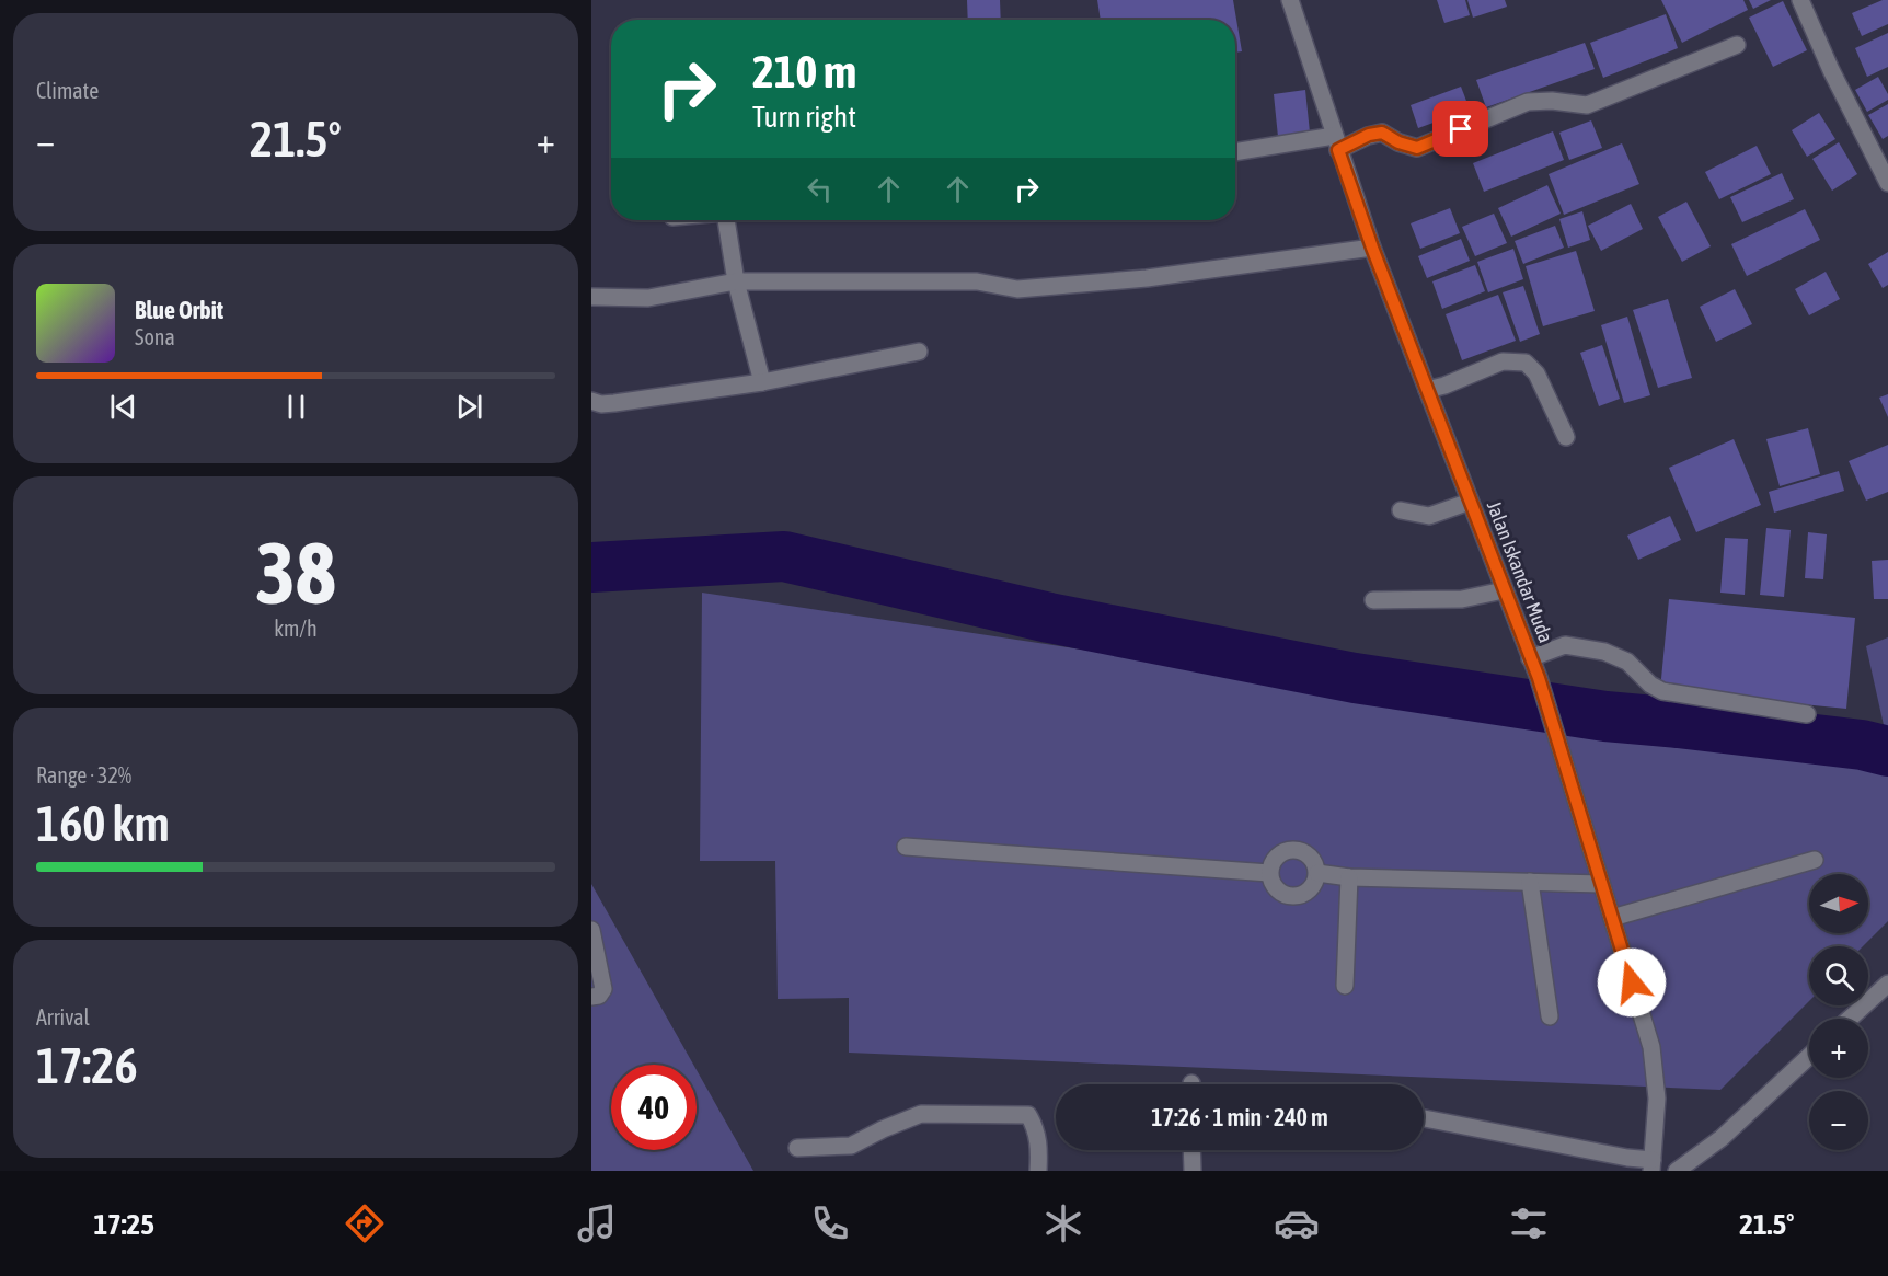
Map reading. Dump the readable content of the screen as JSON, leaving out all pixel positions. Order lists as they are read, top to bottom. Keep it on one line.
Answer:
{"streets":{"street":["Jalan Iskandar Muda"]},"north":"right","page":{"tile":["Climate",["38","km/h"],["Range · 32%","160 km"],["Arrival","17:26"]],"turn":["210 m","Turn right"],"heat":["−","21.5°","+"],"song":["Blue Orbit","Sona"],"map_buttons":["+","−"],"limit":"40","trip":"17:26 · 1 min · 240 m","tabs":["17:25","21.5°"]}}
